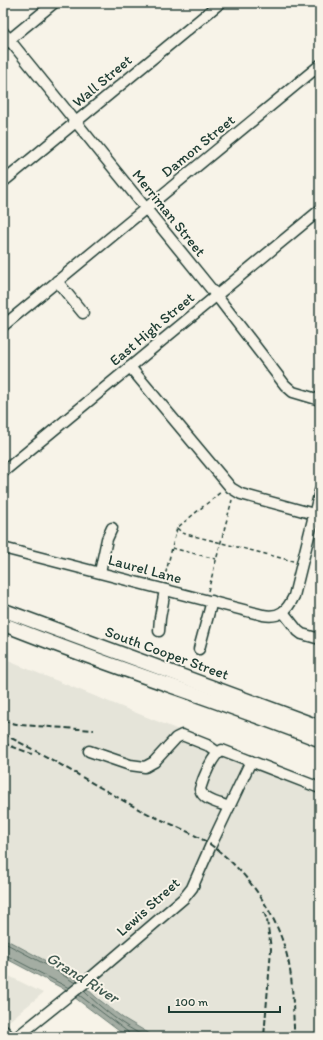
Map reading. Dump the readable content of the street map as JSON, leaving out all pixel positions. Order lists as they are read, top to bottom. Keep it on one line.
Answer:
{"streets":{"main road":["South Cooper Street"],"street":["Wall Street","Damon Street","Merriman Street","East High Street","Laurel Lane","Lewis Street"]},"crossings":[["Wall Street","Merriman Street"],["Damon Street","Merriman Street"],["Merriman Street","East High Street"]],"water":["Grand River"],"scale_bar":"100 m"}
